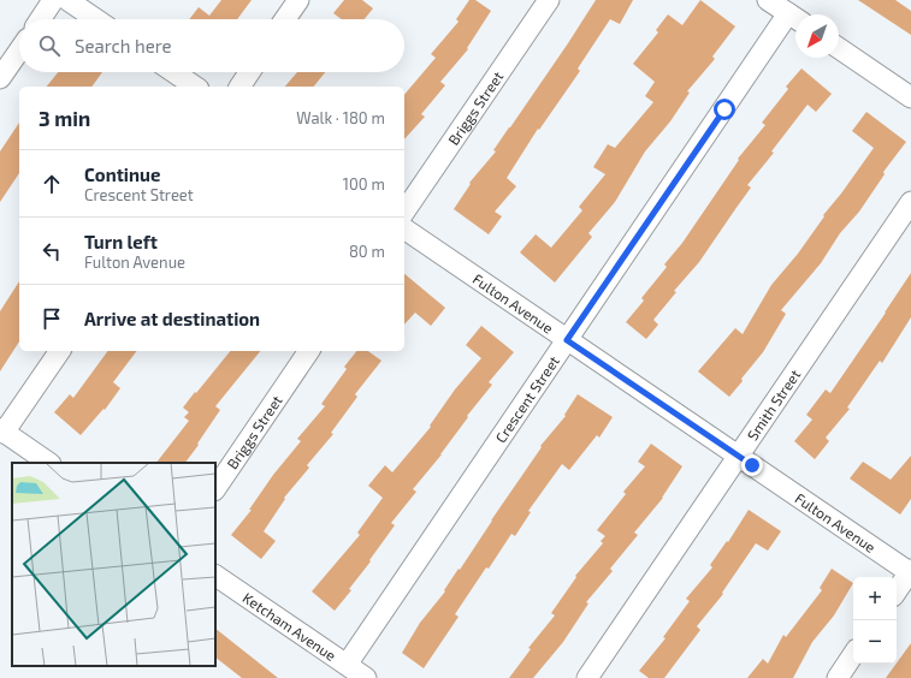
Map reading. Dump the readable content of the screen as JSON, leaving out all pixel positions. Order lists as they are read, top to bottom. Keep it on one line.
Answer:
{"streets":{"street":["Briggs Street","Fulton Avenue","Crescent Street","Smith Street","Ketcham Avenue"]},"crossings":[["Fulton Avenue","Crescent Street"],["Fulton Avenue","Smith Street"],["Crescent Street","Ketcham Avenue"]],"north":"bottom left","page":{"search":"Search here","heading":["3 min","Walk · 180 m"],"list":[["Continue","Crescent Street","100 m"],["Turn left","Fulton Avenue","80 m"],"Arrive at destination"],"map_buttons":["+","−"]}}
